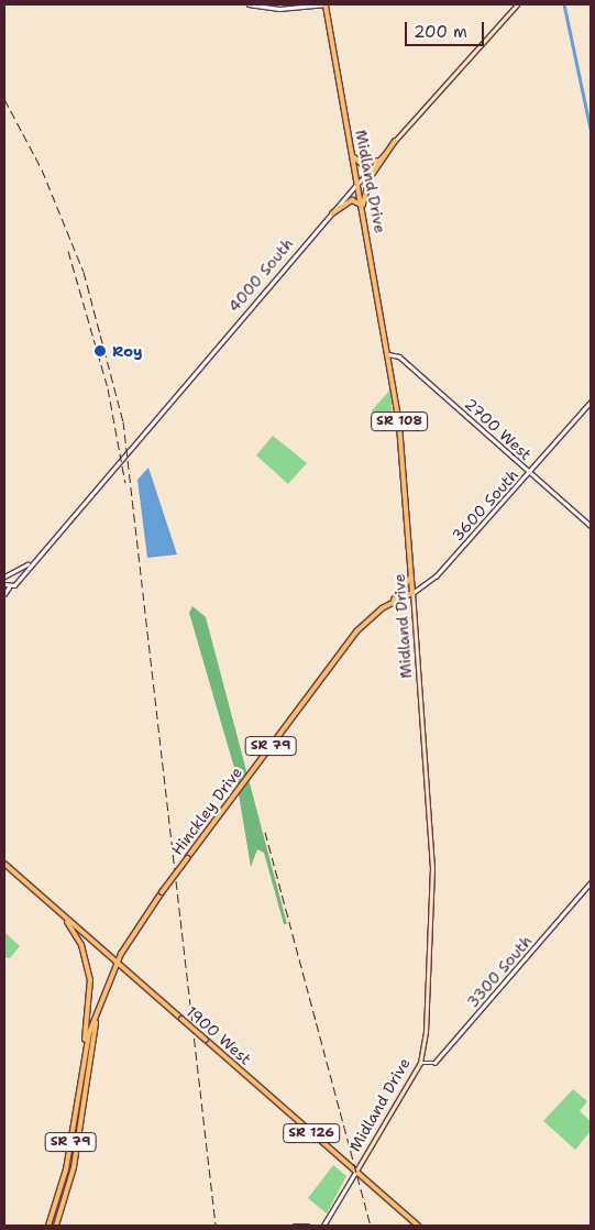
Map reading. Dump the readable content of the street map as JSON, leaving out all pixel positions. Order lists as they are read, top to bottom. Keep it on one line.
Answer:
{"streets":{"main road":["Midland Drive","4000 South","SR 108","SR 79","Hinckley Drive","1900 West","SR 126"],"street":["2700 West","3600 South","3300 South"]},"crossings":[["Midland Drive","4000 South"],["Midland Drive","2700 West"],["Midland Drive","3600 South"],["Midland Drive","Hinckley Drive"],["Midland Drive","3300 South"],["Midland Drive","1900 West"],["2700 West","3600 South"],["3600 South","Hinckley Drive"],["Hinckley Drive","1900 West"]],"places":["Roy"],"scale_bar":"200 m"}
